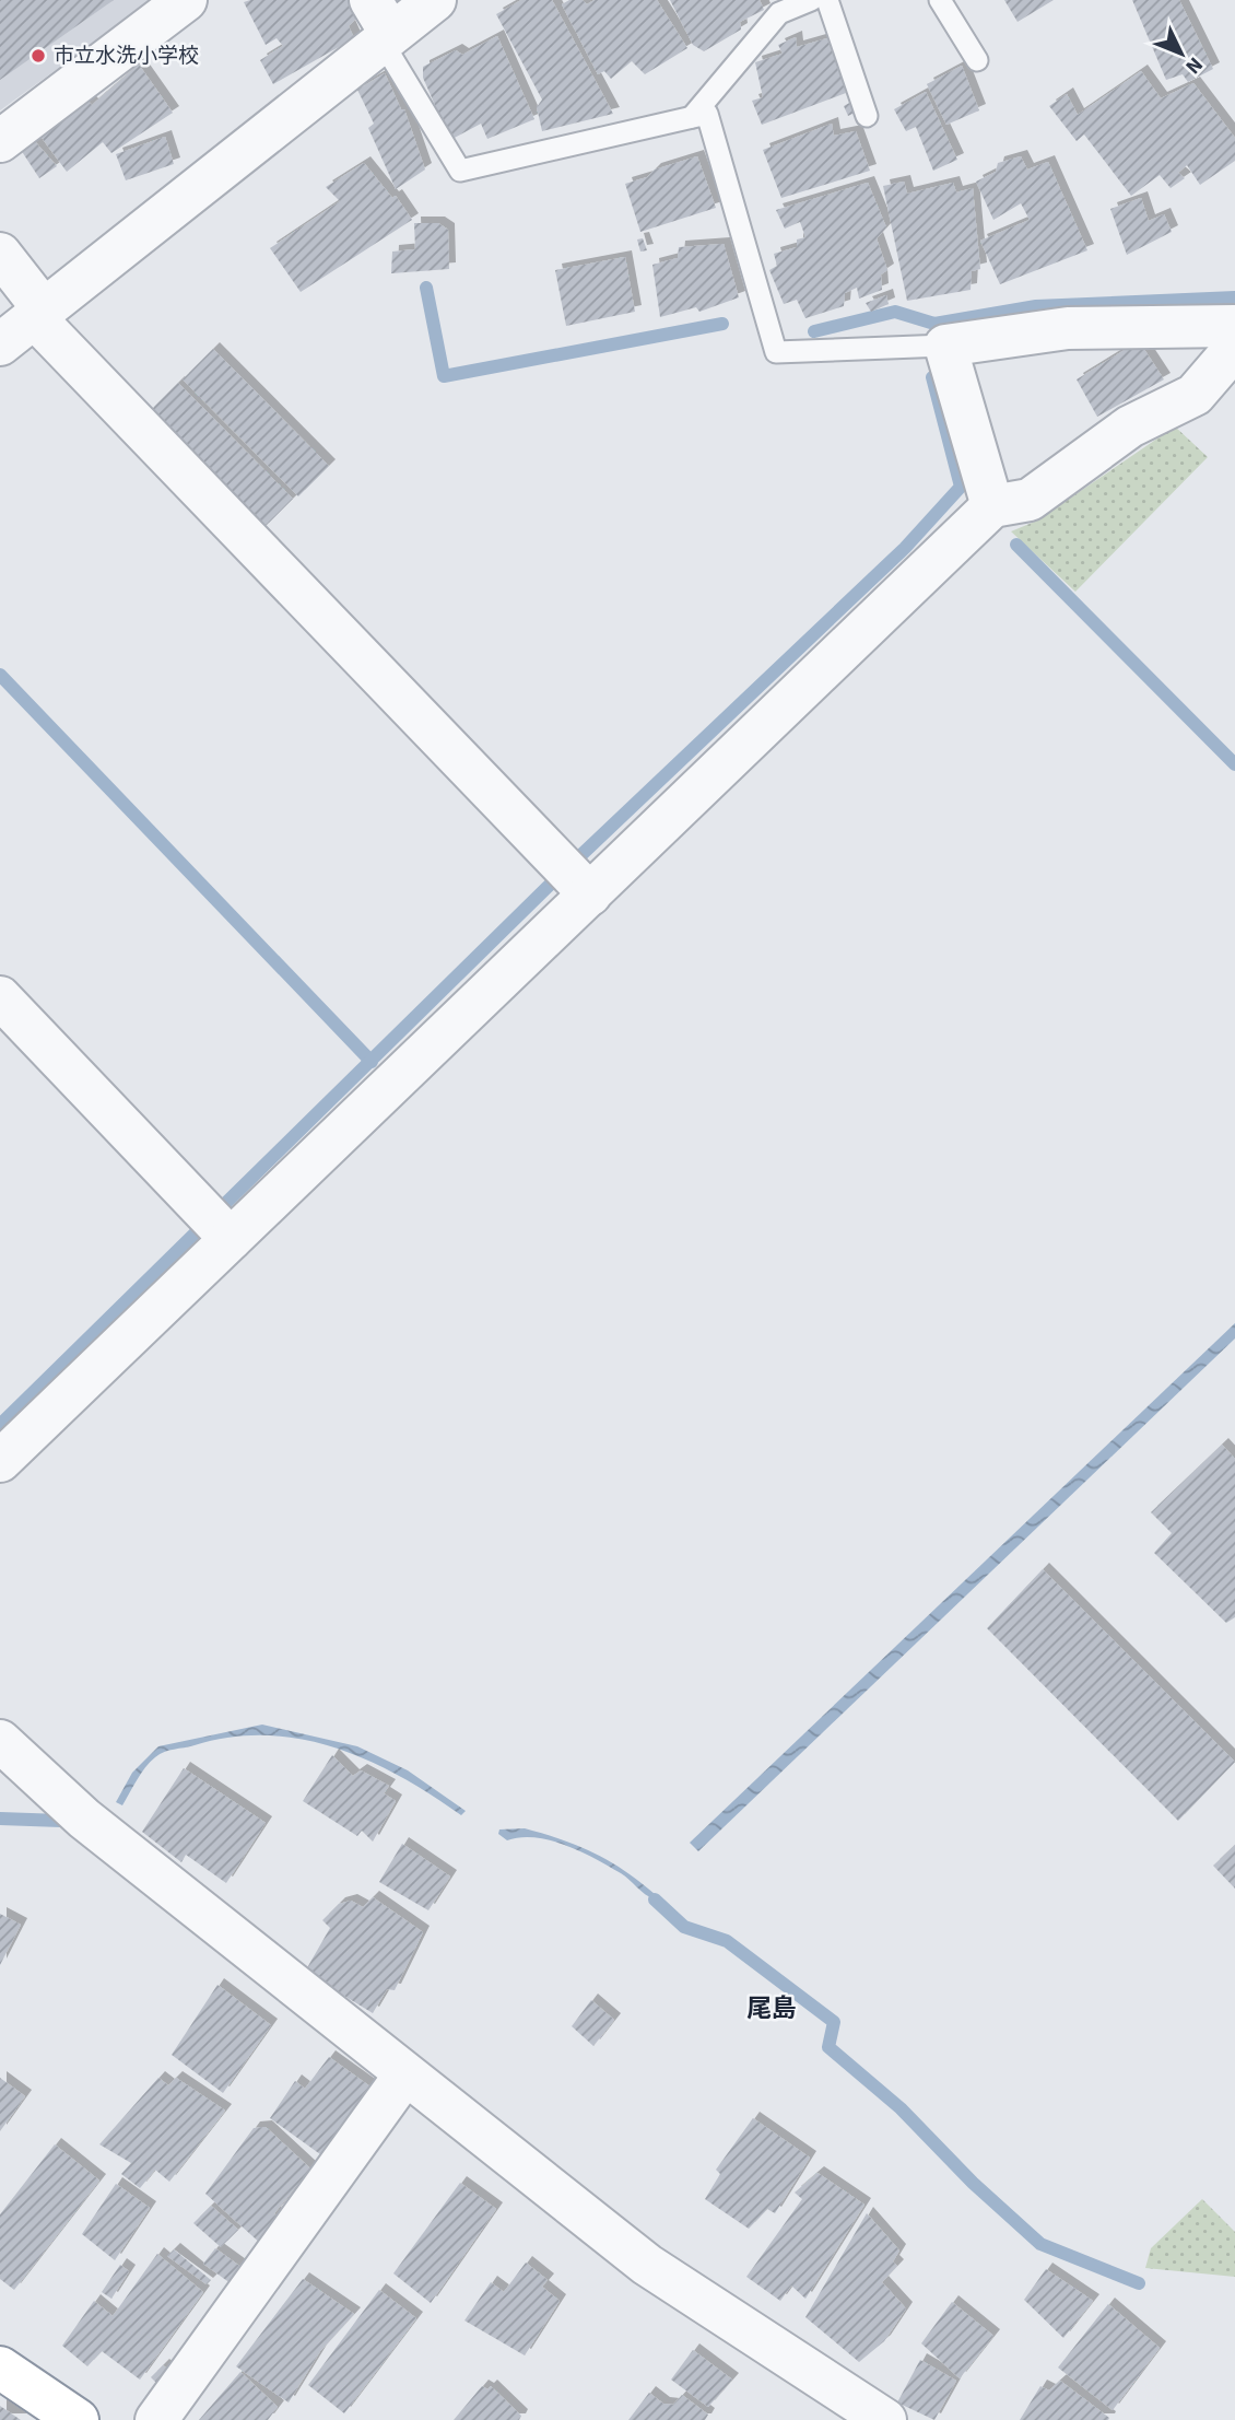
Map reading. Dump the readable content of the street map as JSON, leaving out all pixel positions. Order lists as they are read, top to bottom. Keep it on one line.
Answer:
{"districts":["尾島"],"places":["市立水洗小学校"],"north":"bottom right"}
